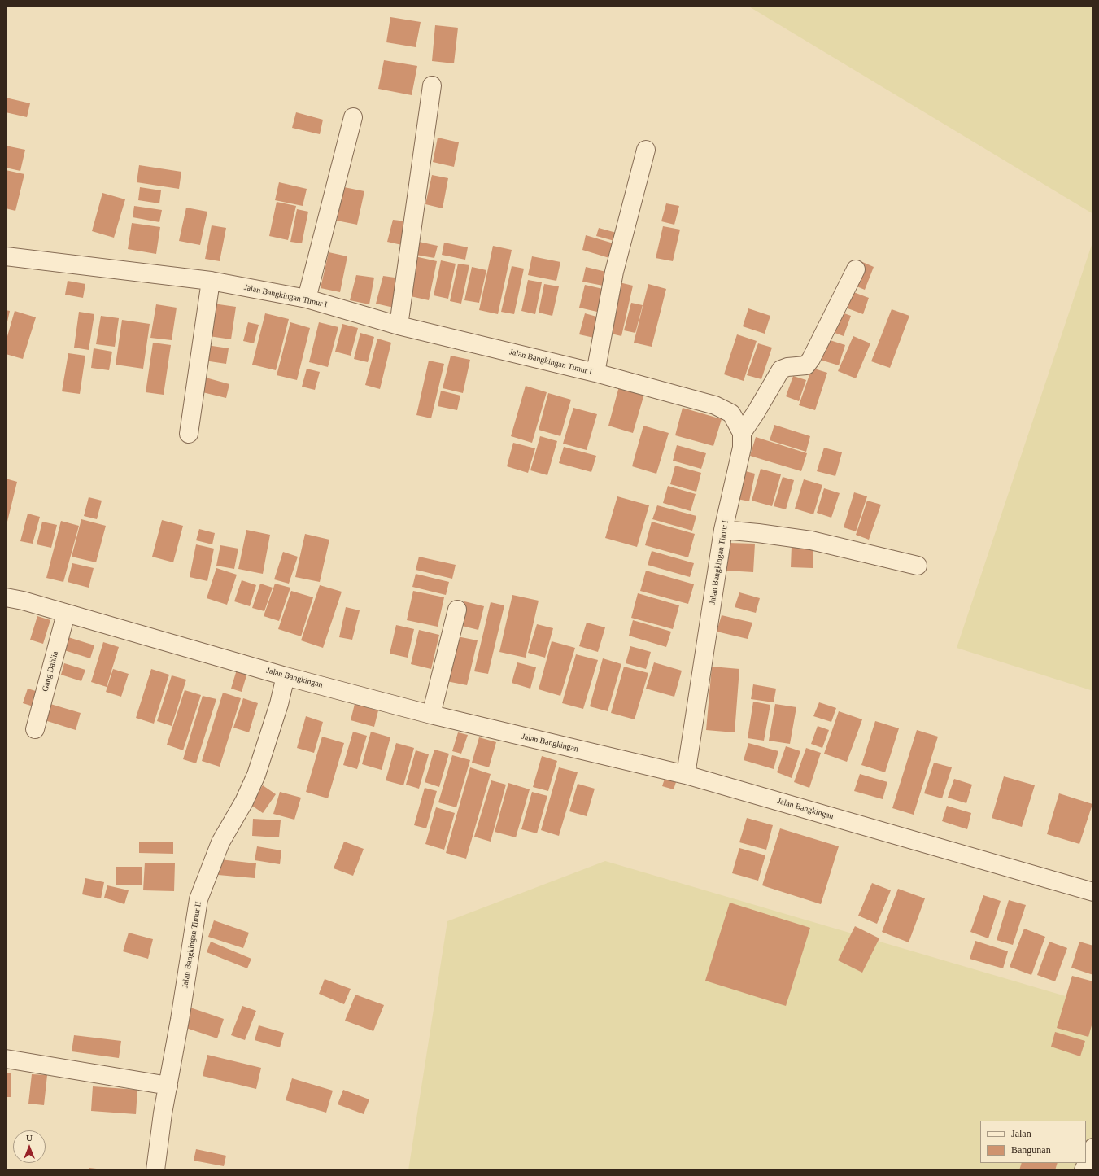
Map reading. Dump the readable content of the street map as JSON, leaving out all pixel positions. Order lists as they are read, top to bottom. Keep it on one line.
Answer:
{"streets":{"street":["Jalan Bangkingan Timur I","Gang Dahlia","Jalan Bangkingan","Jalan Bangkingan Timur II"]},"crossings":[["Jalan Bangkingan Timur I","Jalan Bangkingan"],["Gang Dahlia","Jalan Bangkingan"],["Jalan Bangkingan","Jalan Bangkingan Timur II"]],"legend":["Jalan","Bangunan"],"north":"top"}
